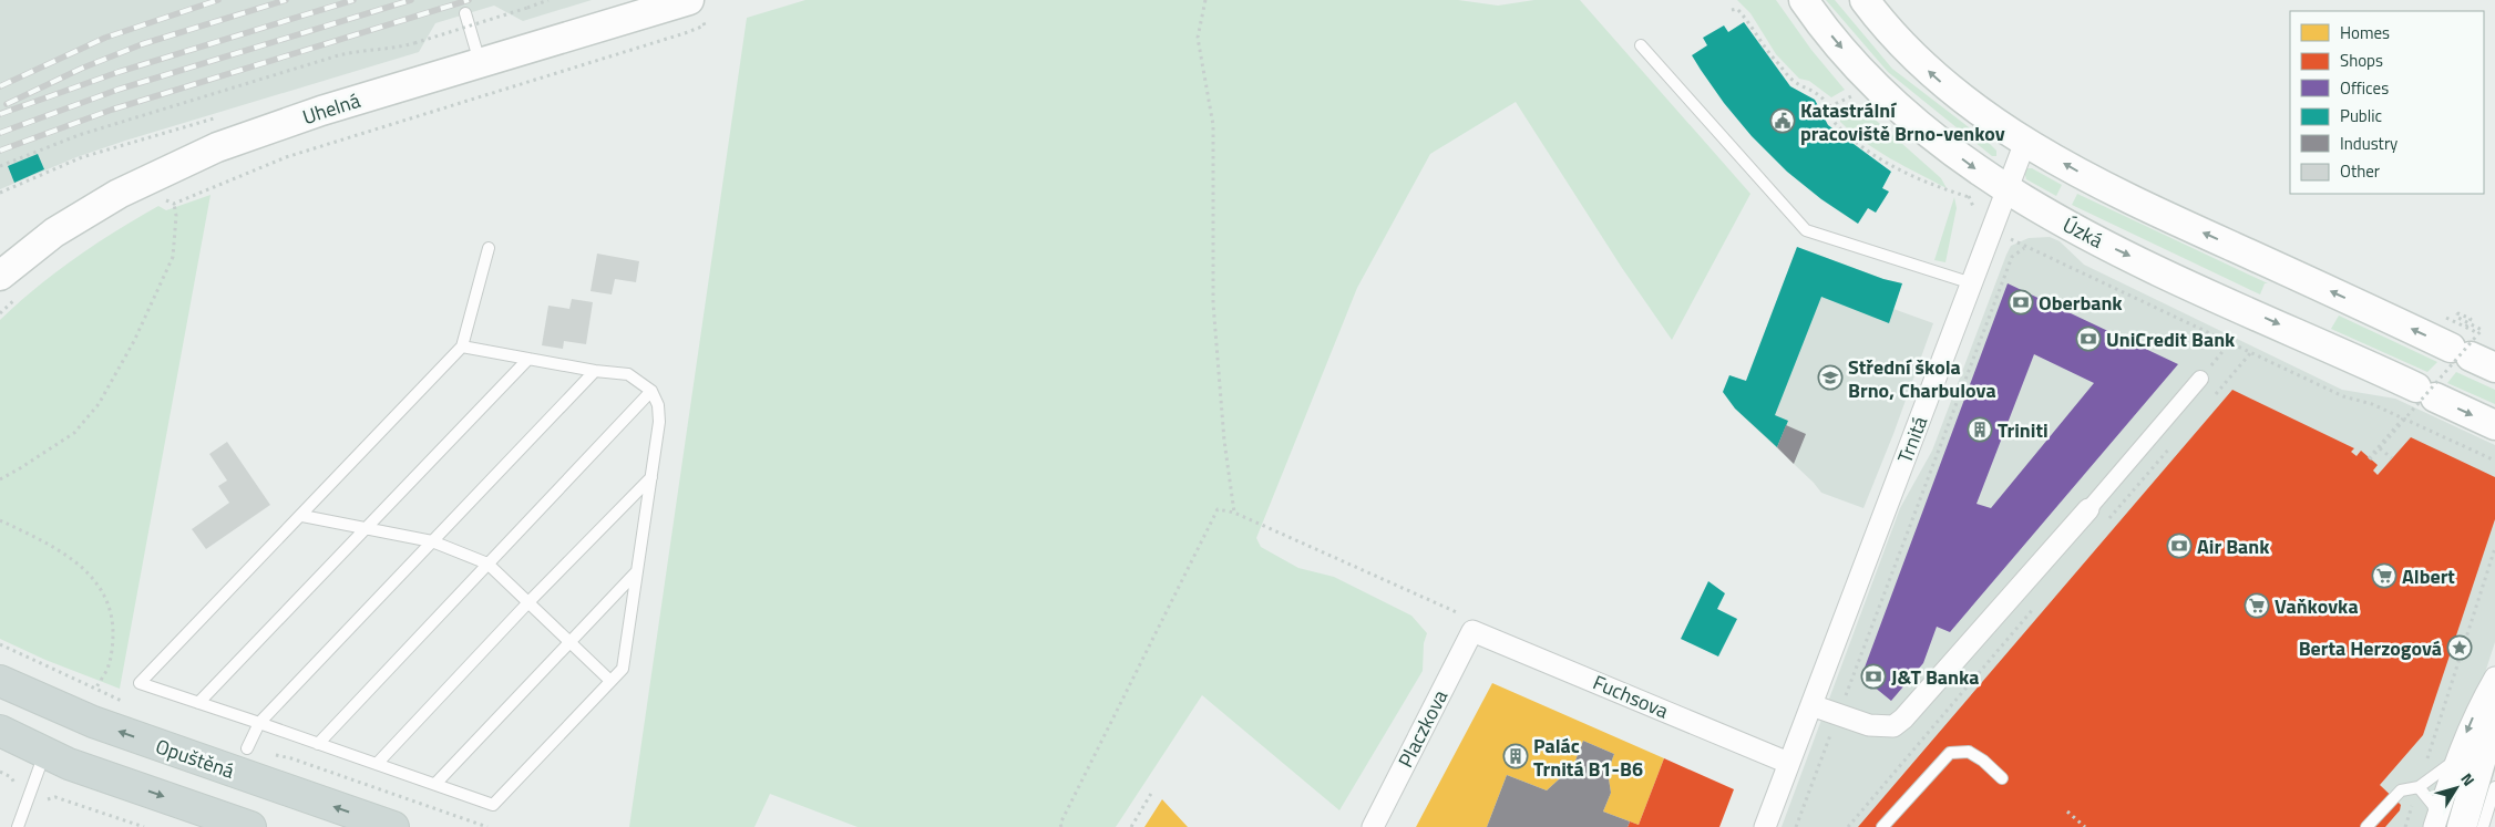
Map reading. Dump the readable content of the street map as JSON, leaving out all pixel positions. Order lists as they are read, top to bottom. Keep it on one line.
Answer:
{"streets":{"main road":["Uhelná","Úzká","Opuštěná"],"street":["Trnitá","Fuchsova","Placzkova"]},"crossings":[["Úzká","Trnitá"],["Trnitá","Fuchsova"],["Fuchsova","Placzkova"]],"places":{"public building":["Katastrální pracoviště Brno-venkov"],"bank":["Oberbank","UniCredit Bank","Air Bank","J&T Banka"],"school or university":["Střední škola Brno, Charbulova"],"building":["Triniti","Palác Trnitá B1-B6"],"supermarket":["Albert","Vaňkovka"],"place":["Berta Herzogová"]},"legend":["Homes","Shops","Offices","Public","Industry","Other"],"north":"top right"}
